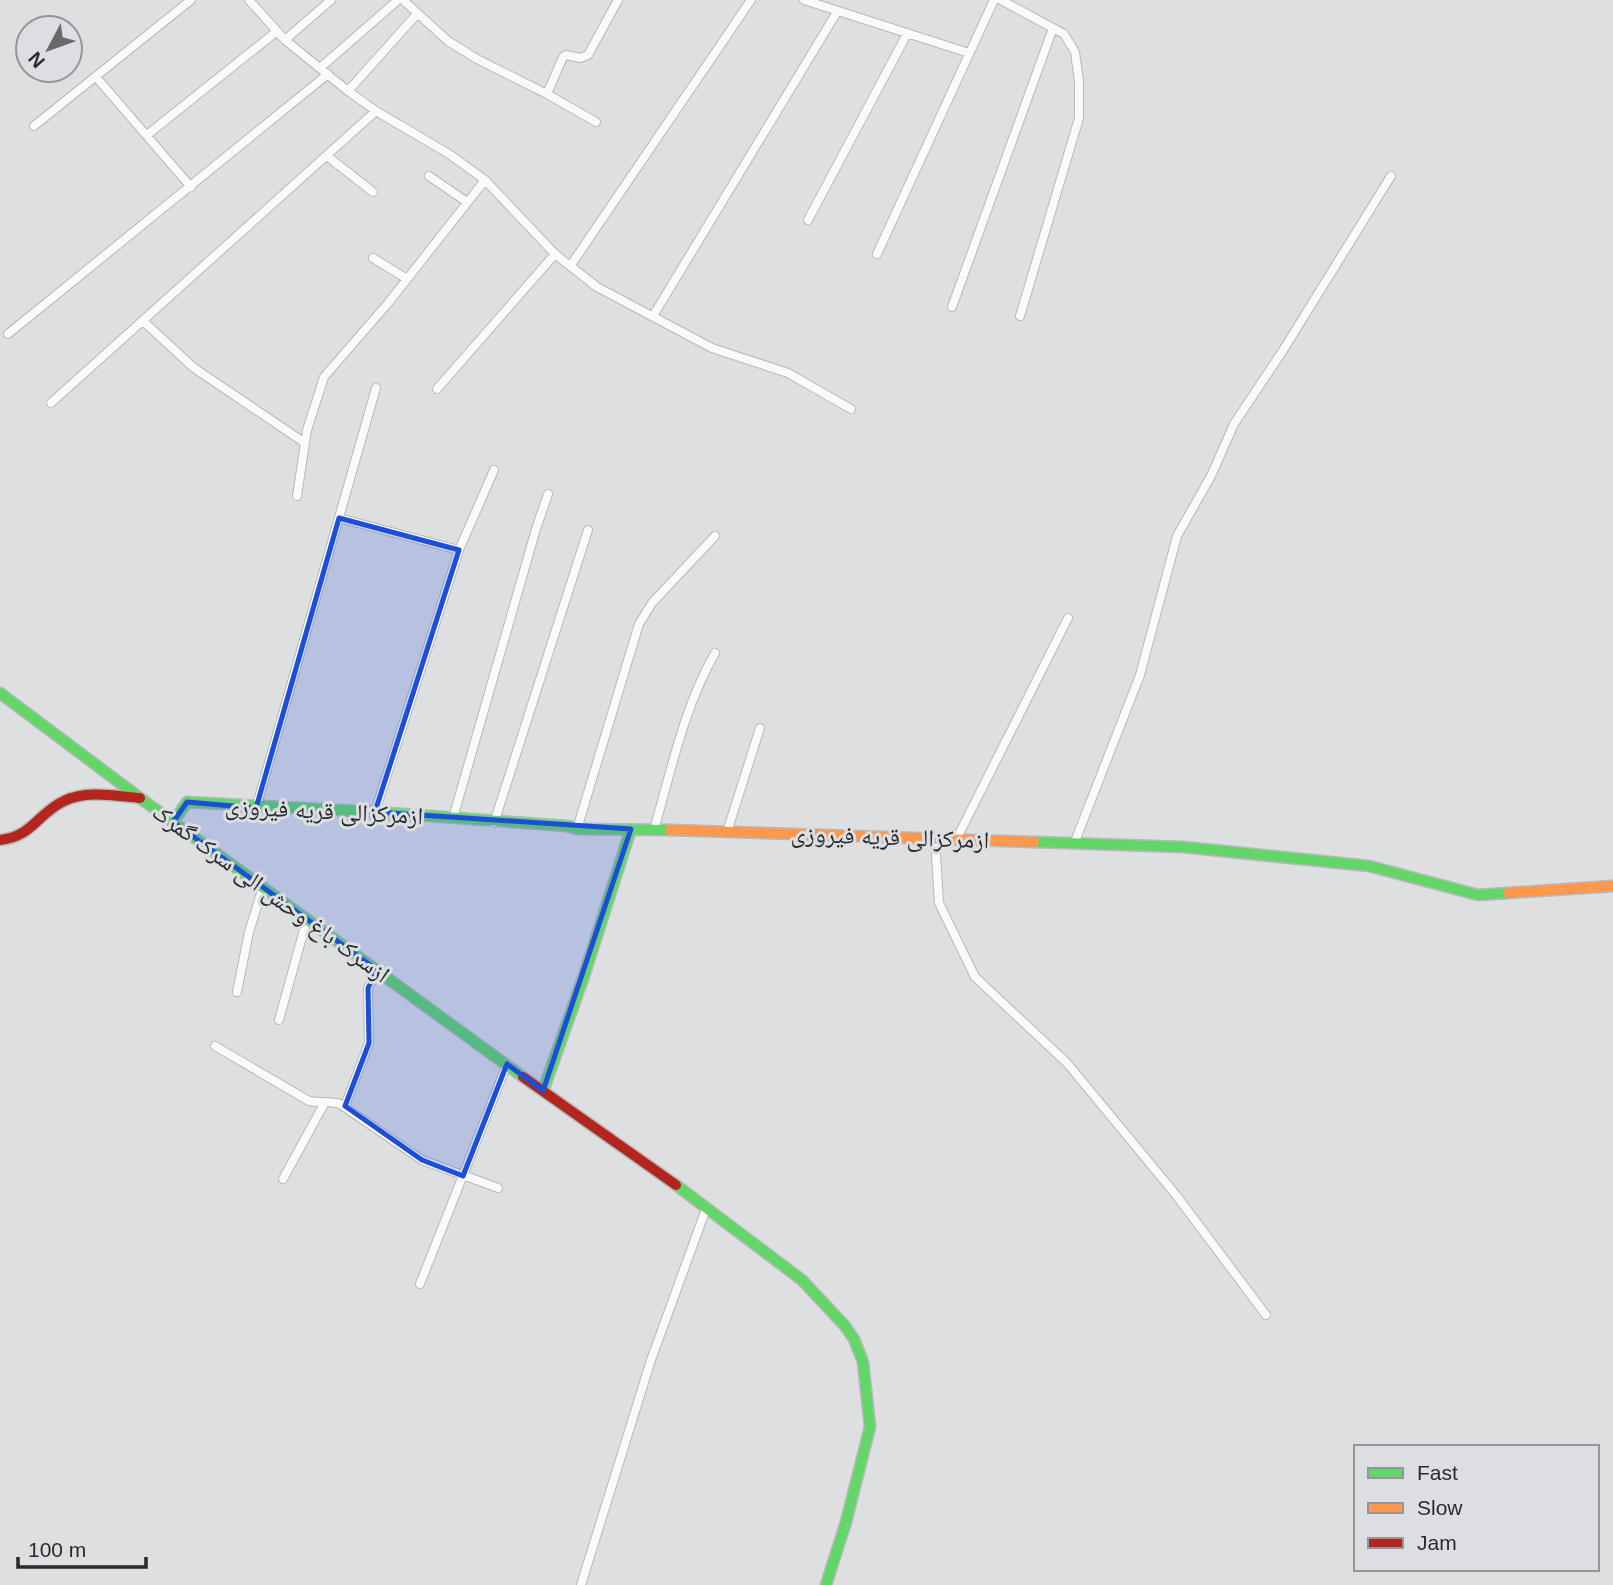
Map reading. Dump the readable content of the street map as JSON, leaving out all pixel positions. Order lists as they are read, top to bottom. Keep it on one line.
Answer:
{"streets":{"main road":["ازمرکزالی قریه فیروزی","ازسرک باغ وحش الی سرک گمرک"]},"crossings":[["ازمرکزالی قریه فیروزی","ازسرک باغ وحش الی سرک گمرک"]],"legend":["Fast","Slow","Jam"],"scale_bar":"100 m","north":"bottom left"}
